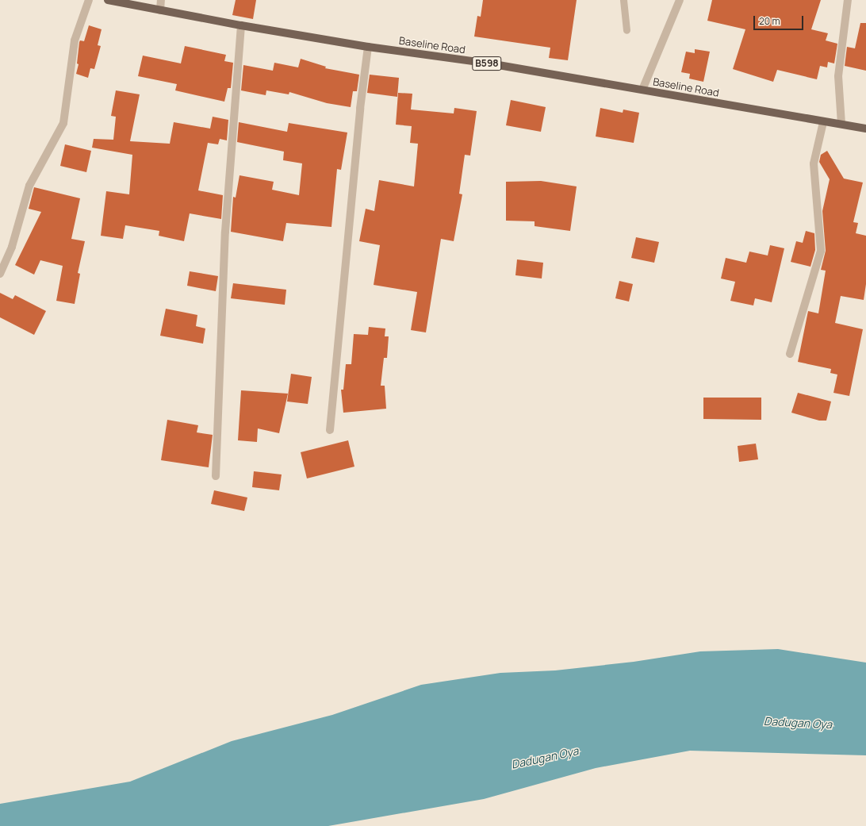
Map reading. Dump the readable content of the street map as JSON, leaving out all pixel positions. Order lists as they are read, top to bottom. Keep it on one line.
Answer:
{"streets":{"main road":["Baseline Road","B598"]},"water":["Dadugan Oya"],"scale_bar":"20 m"}
